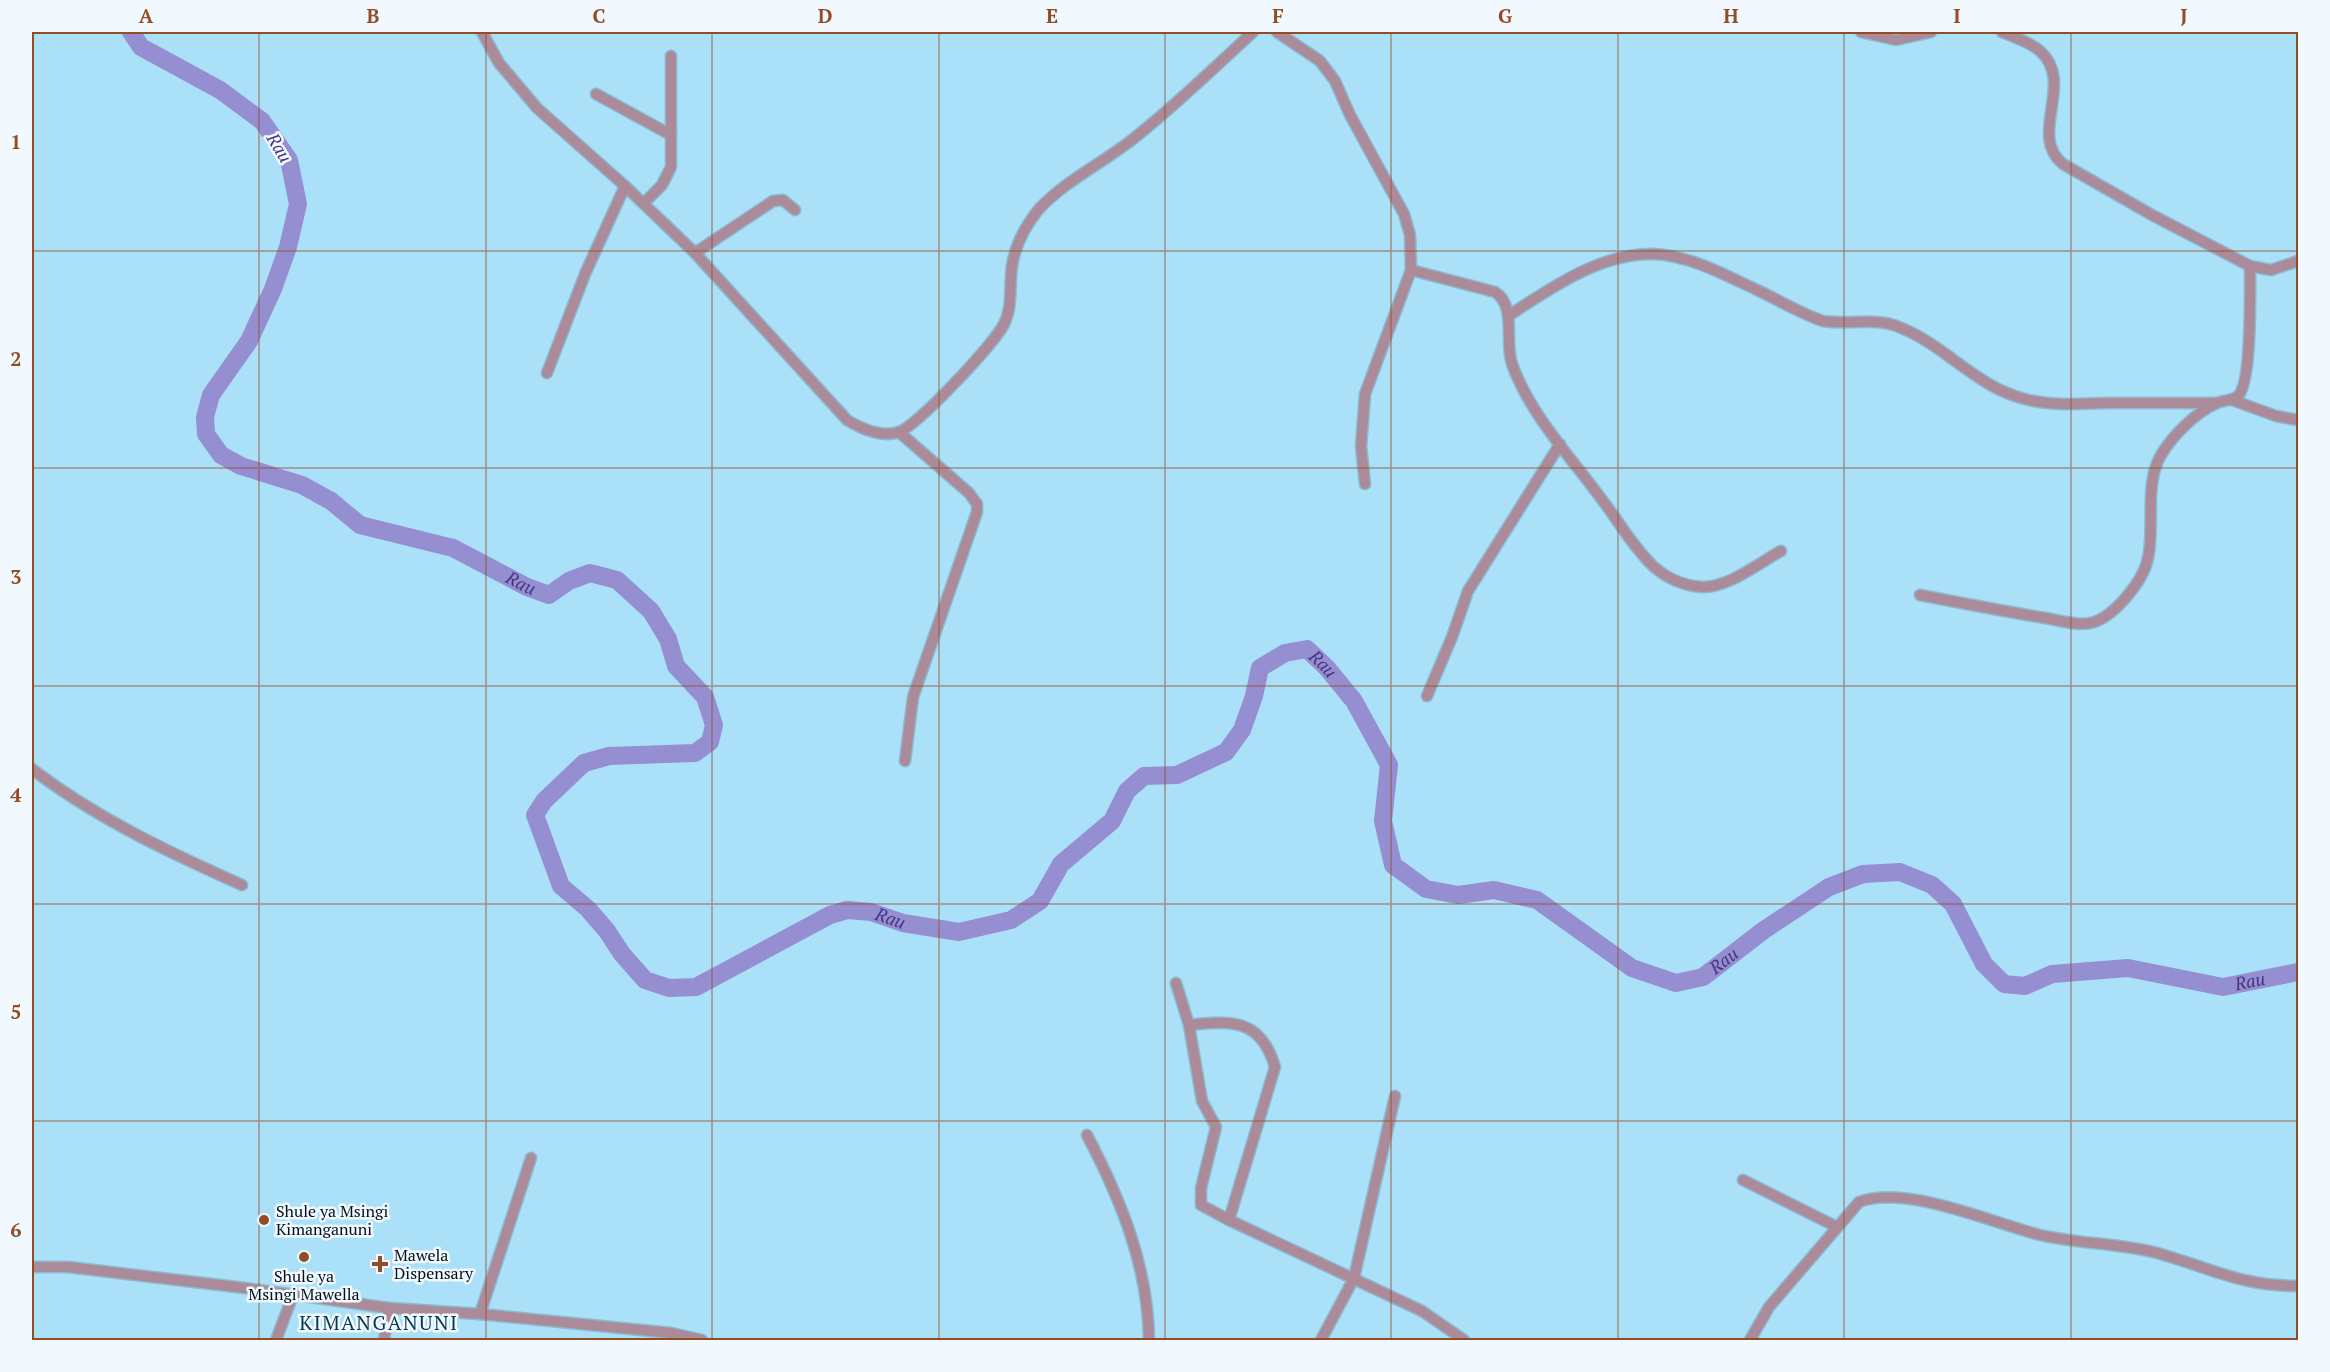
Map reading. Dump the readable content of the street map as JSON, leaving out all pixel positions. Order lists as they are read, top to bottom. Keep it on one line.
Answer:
{"districts":["KIMANGANUNI"],"water":["Rau"],"places":{"other":["Shule ya Msingi Kimanganuni","Shule ya Msingi Mawella"],"health":["Mawela Dispensary"]},"grid":{"columns":["A","B","C","D","E","F","G","H","I","J"],"rows":["1","2","3","4","5","6"]}}
